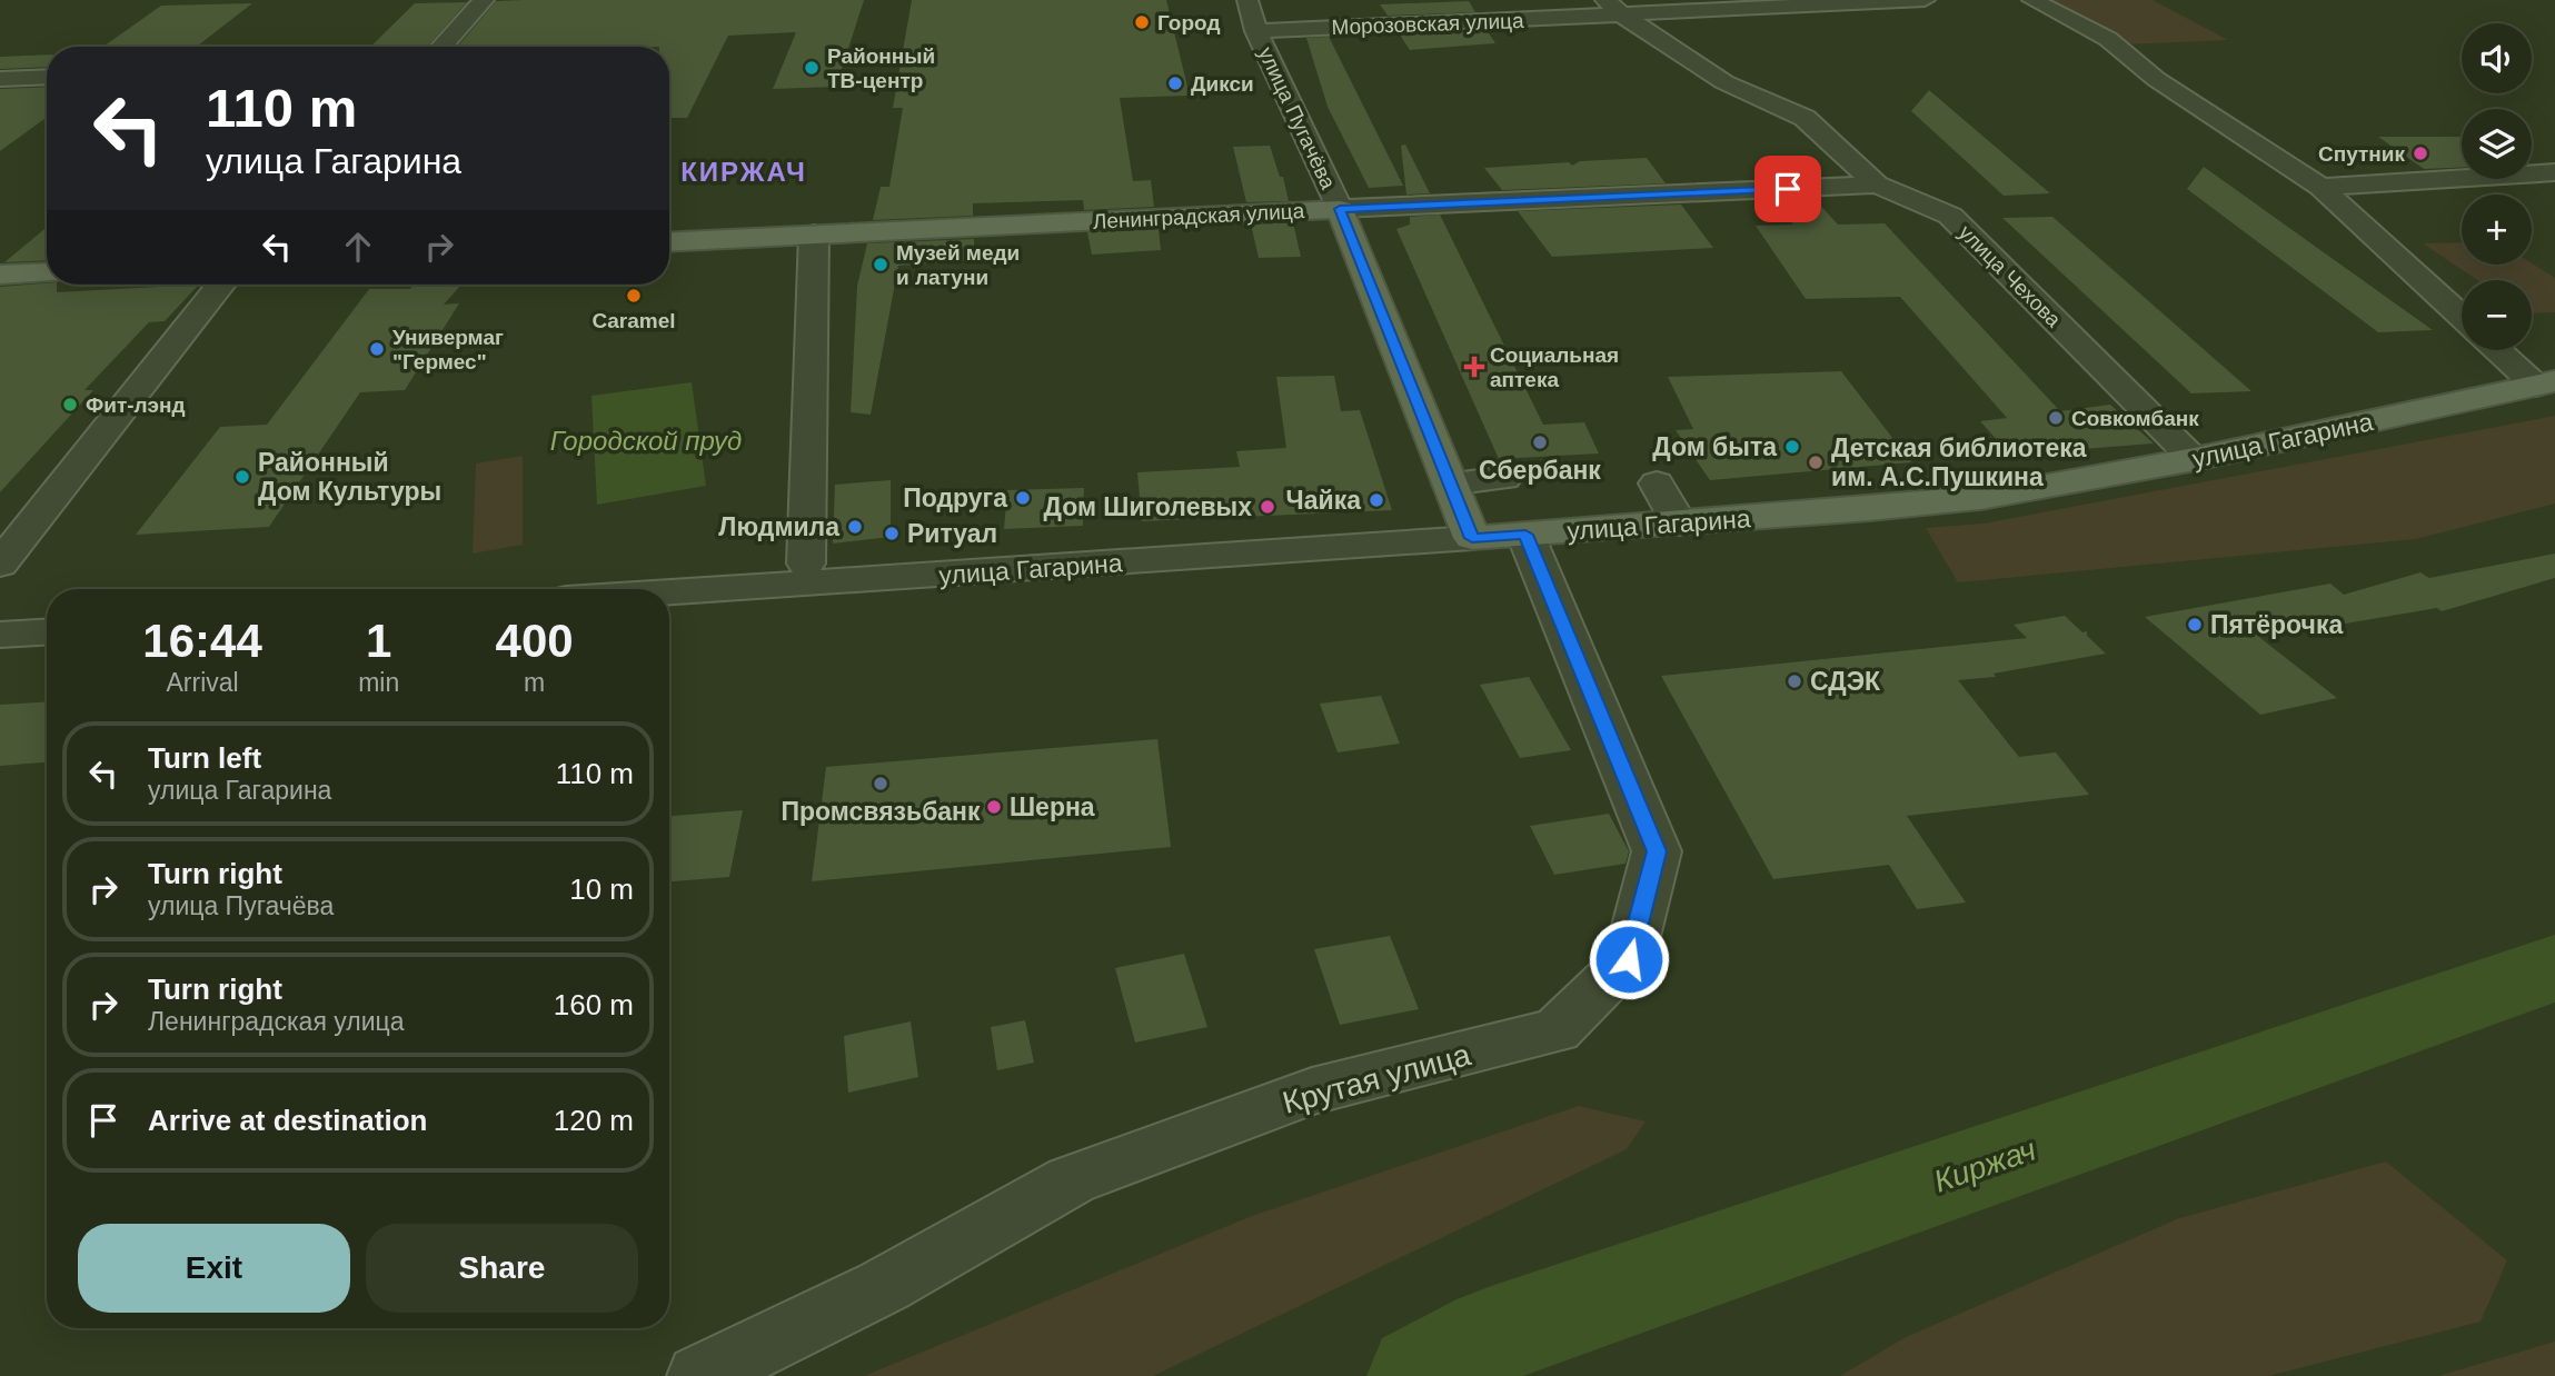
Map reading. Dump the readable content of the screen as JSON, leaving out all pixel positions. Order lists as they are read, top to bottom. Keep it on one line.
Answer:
{"streets":{"main road":["улица Пугачёва","Ленинградская улица","улица Гагарина"],"street":["Морозовская улица","улица Чехова","Крутая улица"]},"crossings":[["Морозовская улица","улица Пугачёва"],["Морозовская улица","улица Чехова"],["улица Пугачёва","Ленинградская улица"],["улица Пугачёва","улица Гагарина"],["Ленинградская улица","улица Чехова"],["улица Чехова","улица Гагарина"],["улица Гагарина","Крутая улица"]],"districts":["КИРЖАЧ"],"water":["Городской пруд","Киржач"],"places":{"other":["Город","Районный ТВ-центр","Дикси","Спутник","Музей меди и латуни","Caramel","Универмаг \"Гермес\"","Фит-лэнд","Совкомбанк","Сбербанк","Дом быта","Детская библиотека им. А.С.Пушкина","Районный Дом Культуры","Подруга","Чайка","Дом Шиголевых","Людмила","Ритуал","Пятёрочка","СДЭК","Промсвязьбанк","Шерна"],"health":["Социальная аптека"]},"page":{"map_buttons":["+","−"],"turn":["110 m","улица Гагарина"],"eta":["16:44","Arrival","1","min","400","m"],"list":[{"name":"Turn left","note":"улица Гагарина","value":"110 m"},{"name":"Turn right","note":"улица Пугачёва","value":"10 m"},{"name":"Turn right","note":"Ленинградская улица","value":"160 m"},{"name":"Arrive at destination","value":"120 m"}],"buttons":["Exit","Share"]}}
